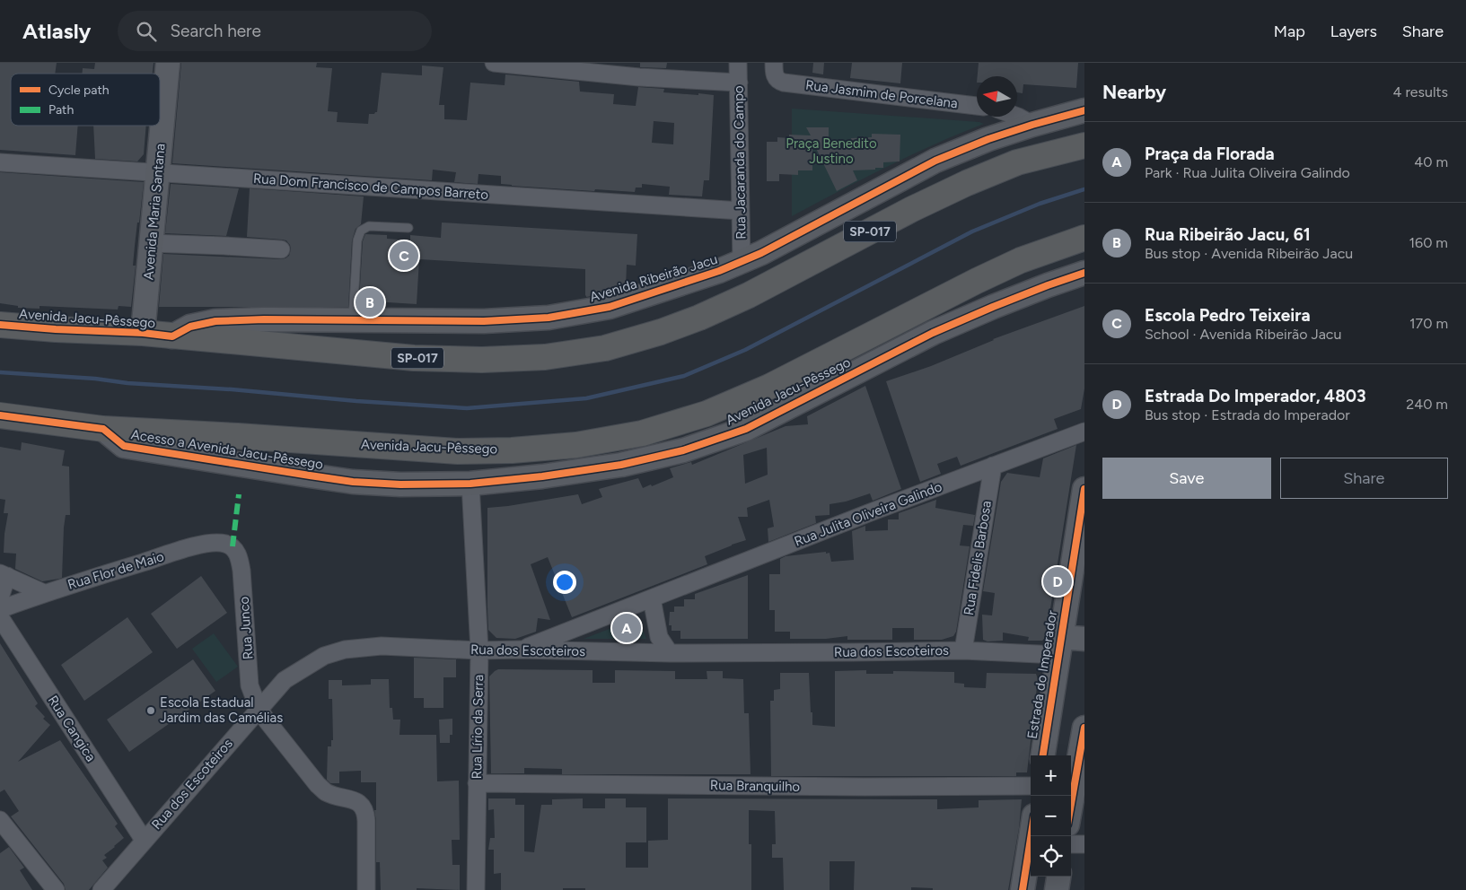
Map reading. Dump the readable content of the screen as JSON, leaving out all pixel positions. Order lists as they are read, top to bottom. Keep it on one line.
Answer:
{"streets":{"highway":["SP-017","Avenida Jacu-Pêssego"],"street":["Rua Jasmim de Porcelana","Rua Jacaranda do Campo","Rua Dom Francisco de Campos Barreto","Avenida Maria Santana","Avenida Ribeirão Jacu","Acesso a Avenida Jacu-Pêssego","Rua Julita Oliveira Galindo","Rua Fidelis Barbosa","Rua Flor de Maio","Rua Junco","Rua dos Escoteiros","Estrada do Imperador","Rua Lírio da Serra","Rua Cangica","Rua Branquilho"]},"crossings":[["Rua Jacaranda do Campo","Rua Dom Francisco de Campos Barreto"],["Rua Jacaranda do Campo","Avenida Ribeirão Jacu"],["Rua Dom Francisco de Campos Barreto","Avenida Maria Santana"],["Avenida Maria Santana","Avenida Jacu-Pêssego"],["Avenida Ribeirão Jacu","Avenida Jacu-Pêssego"],["Avenida Jacu-Pêssego","Acesso a Avenida Jacu-Pêssego"],["Avenida Jacu-Pêssego","Rua Lírio da Serra"],["Rua Julita Oliveira Galindo","Rua Fidelis Barbosa"],["Rua Julita Oliveira Galindo","Rua dos Escoteiros"],["Rua Fidelis Barbosa","Rua dos Escoteiros"],["Rua Flor de Maio","Rua Junco"],["Rua Junco","Rua dos Escoteiros"],["Rua dos Escoteiros","Estrada do Imperador"],["Rua dos Escoteiros","Rua Lírio da Serra"],["Rua dos Escoteiros","Rua Cangica"],["Rua Lírio da Serra","Rua Branquilho"]],"parks":["Praça Benedito Justino"],"places":["Escola Estadual Jardim das Camélias"],"legend":["Cycle path","Path"],"north":"left","page":{"header":"Atlasly","search":"Search here","nav":["Map","Layers","Share"],"heading":["Nearby","4 results"],"list":[{"mark":"A","name":"Praça da Florada","note":"Park · Rua Julita Oliveira Galindo","value":"40 m"},{"mark":"B","name":"Rua Ribeirão Jacu, 61","note":"Bus stop · Avenida Ribeirão Jacu","value":"160 m"},{"mark":"C","name":"Escola Pedro Teixeira","note":"School · Avenida Ribeirão Jacu","value":"170 m"},{"mark":"D","name":"Estrada Do Imperador, 4803","note":"Bus stop · Estrada do Imperador","value":"240 m"}],"pins":["C","B","D","A"],"buttons":["Save","Share"],"map_buttons":["+","−"]}}
